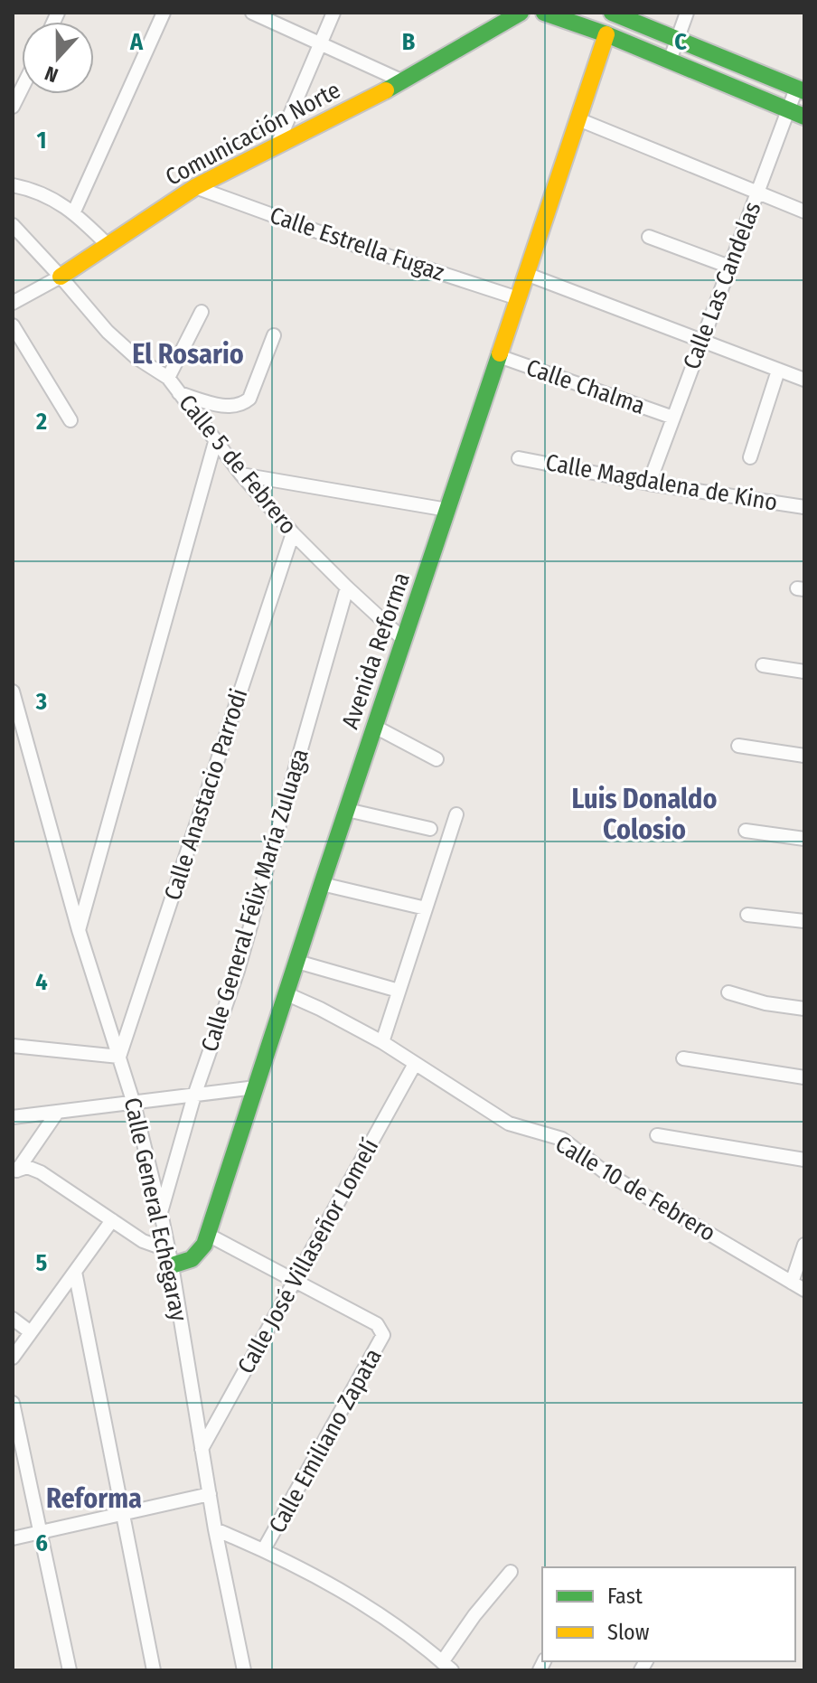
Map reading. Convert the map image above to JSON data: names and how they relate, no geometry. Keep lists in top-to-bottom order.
{
  "streets": {
    "street": [
      "Comunicación Norte",
      "Calle Estrella Fugaz",
      "Calle Las Candelas",
      "Calle Chalma",
      "Calle 5 de Febrero",
      "Calle Magdalena de Kino",
      "Avenida Reforma",
      "Calle Anastacio Parrodi",
      "Calle General Félix María Zuluaga",
      "Calle 10 de Febrero",
      "Calle General Echegaray",
      "Calle José Villaseñor Lomelí",
      "Calle Emiliano Zapata"
    ]
  },
  "crossings": [
    ["Comunicación Norte", "Calle Estrella Fugaz"],
    ["Comunicación Norte", "Calle 5 de Febrero"],
    ["Calle Estrella Fugaz", "Avenida Reforma"],
    ["Calle Las Candelas", "Calle Chalma"],
    ["Calle Las Candelas", "Calle Magdalena de Kino"],
    ["Calle Chalma", "Avenida Reforma"],
    ["Calle 5 de Febrero", "Avenida Reforma"],
    ["Calle 5 de Febrero", "Calle Anastacio Parrodi"],
    ["Calle 5 de Febrero", "Calle General Félix María Zuluaga"],
    ["Avenida Reforma", "Calle 10 de Febrero"],
    ["Avenida Reforma", "Calle General Echegaray"],
    ["Calle Anastacio Parrodi", "Calle General Echegaray"],
    ["Calle General Félix María Zuluaga", "Calle General Echegaray"],
    ["Calle 10 de Febrero", "Calle José Villaseñor Lomelí"],
    ["Calle General Echegaray", "Calle José Villaseñor Lomelí"],
    ["Calle José Villaseñor Lomelí", "Calle Emiliano Zapata"]
  ],
  "districts": ["El Rosario", "Luis Donaldo Colosio", "Reforma"],
  "legend": ["Fast", "Slow"],
  "north": "bottom",
  "grid": {
    "columns": ["A", "B", "C"],
    "rows": [
      "1",
      "2",
      "3",
      "4",
      "5",
      "6"
    ]
  }
}
